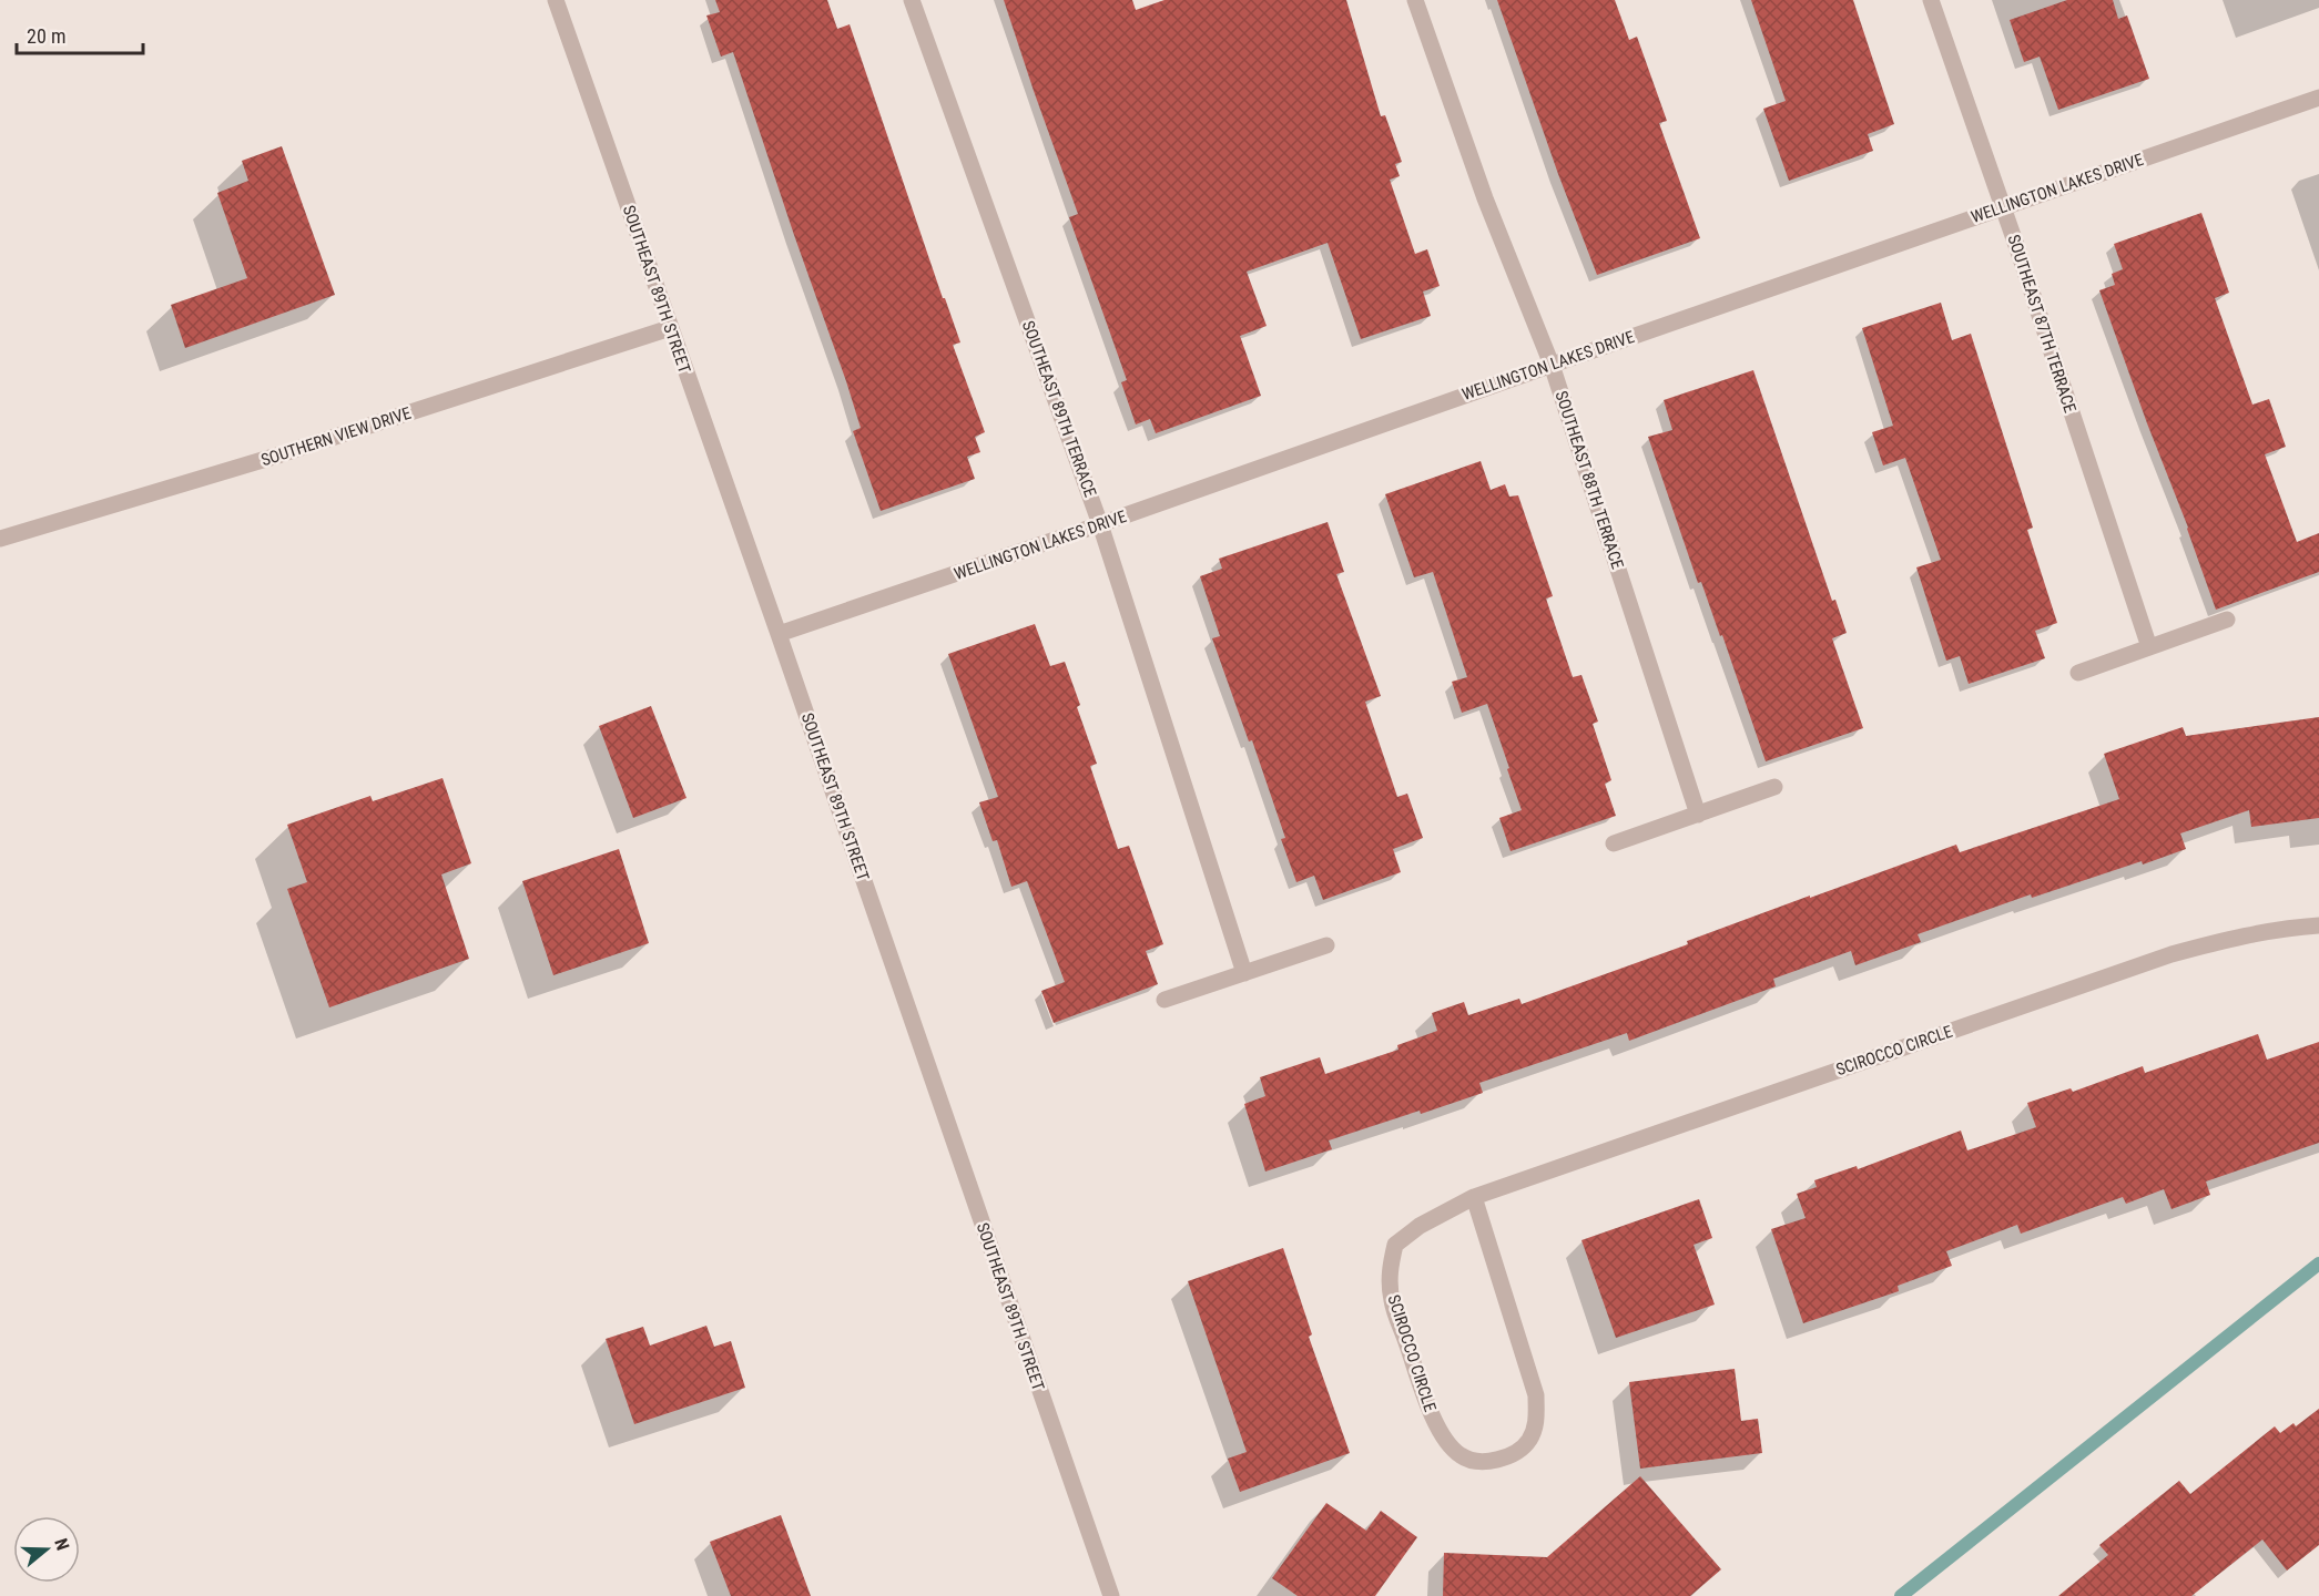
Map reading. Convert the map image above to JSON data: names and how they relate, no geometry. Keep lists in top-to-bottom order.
{
  "streets": {
    "street": [
      "WELLINGTON LAKES DRIVE",
      "SOUTHEAST 89TH STREET",
      "SOUTHEAST 87TH TERRACE",
      "SOUTHEAST 89TH TERRACE",
      "SOUTHERN VIEW DRIVE",
      "SOUTHEAST 88TH TERRACE",
      "SCIROCCO CIRCLE"
    ]
  },
  "crossings": [
    ["WELLINGTON LAKES DRIVE", "SOUTHEAST 89TH STREET"],
    ["WELLINGTON LAKES DRIVE", "SOUTHEAST 87TH TERRACE"],
    ["WELLINGTON LAKES DRIVE", "SOUTHEAST 89TH TERRACE"],
    ["WELLINGTON LAKES DRIVE", "SOUTHEAST 88TH TERRACE"],
    ["SOUTHEAST 89TH STREET", "SOUTHERN VIEW DRIVE"]
  ],
  "scale_bar": "20 m",
  "north": "right"
}
